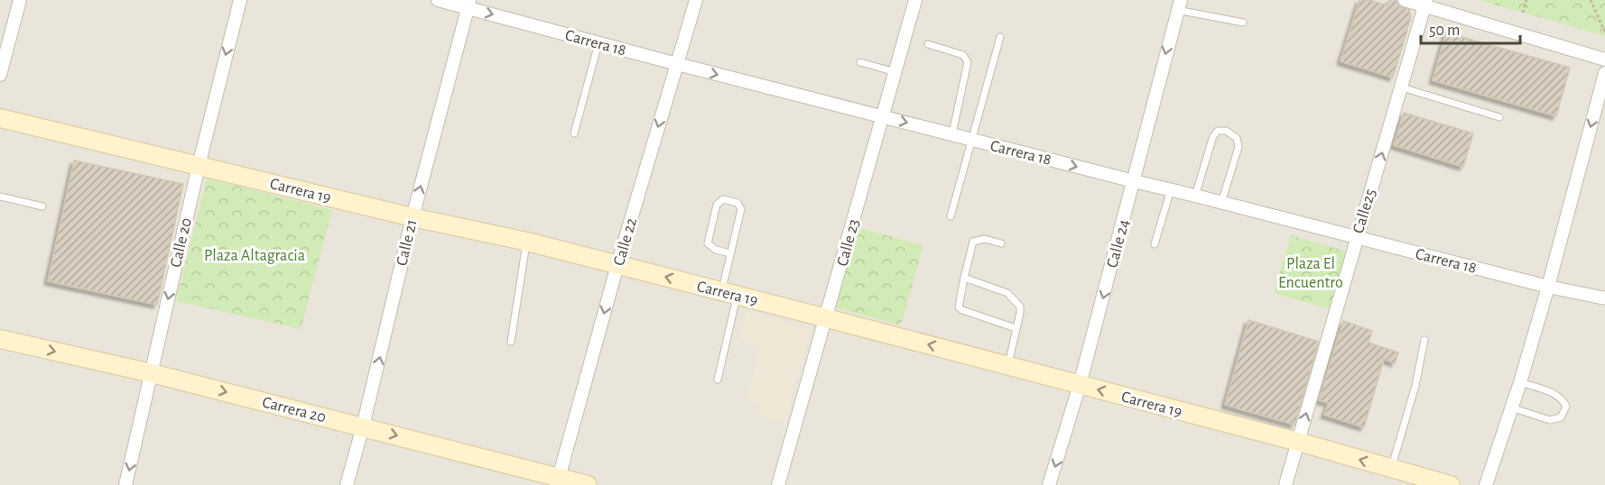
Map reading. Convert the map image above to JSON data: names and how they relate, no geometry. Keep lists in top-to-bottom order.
{
  "streets": {
    "street": [
      "Carrera 18",
      "Carrera 19",
      "Calle25",
      "Calle 22",
      "Calle 20",
      "Calle 21",
      "Calle 23",
      "Calle 24",
      "Carrera 20"
    ]
  },
  "crossings": [
    ["Carrera 18", "Calle25"],
    ["Carrera 18", "Calle 22"],
    ["Carrera 18", "Calle 21"],
    ["Carrera 18", "Calle 23"],
    ["Carrera 18", "Calle 24"],
    ["Carrera 19", "Calle25"],
    ["Carrera 19", "Calle 22"],
    ["Carrera 19", "Calle 20"],
    ["Carrera 19", "Calle 21"],
    ["Carrera 19", "Calle 23"],
    ["Carrera 19", "Calle 24"],
    ["Calle 22", "Carrera 20"],
    ["Calle 20", "Carrera 20"],
    ["Calle 21", "Carrera 20"]
  ],
  "one_way": [
    "Carrera 18",
    "Carrera 19",
    "Calle25",
    "Calle 22",
    "Calle 20",
    "Calle 21",
    "Calle 24",
    "Carrera 20"
  ],
  "parks": ["Plaza Altagracia", "Plaza El Encuentro"],
  "scale_bar": "50 m"
}
